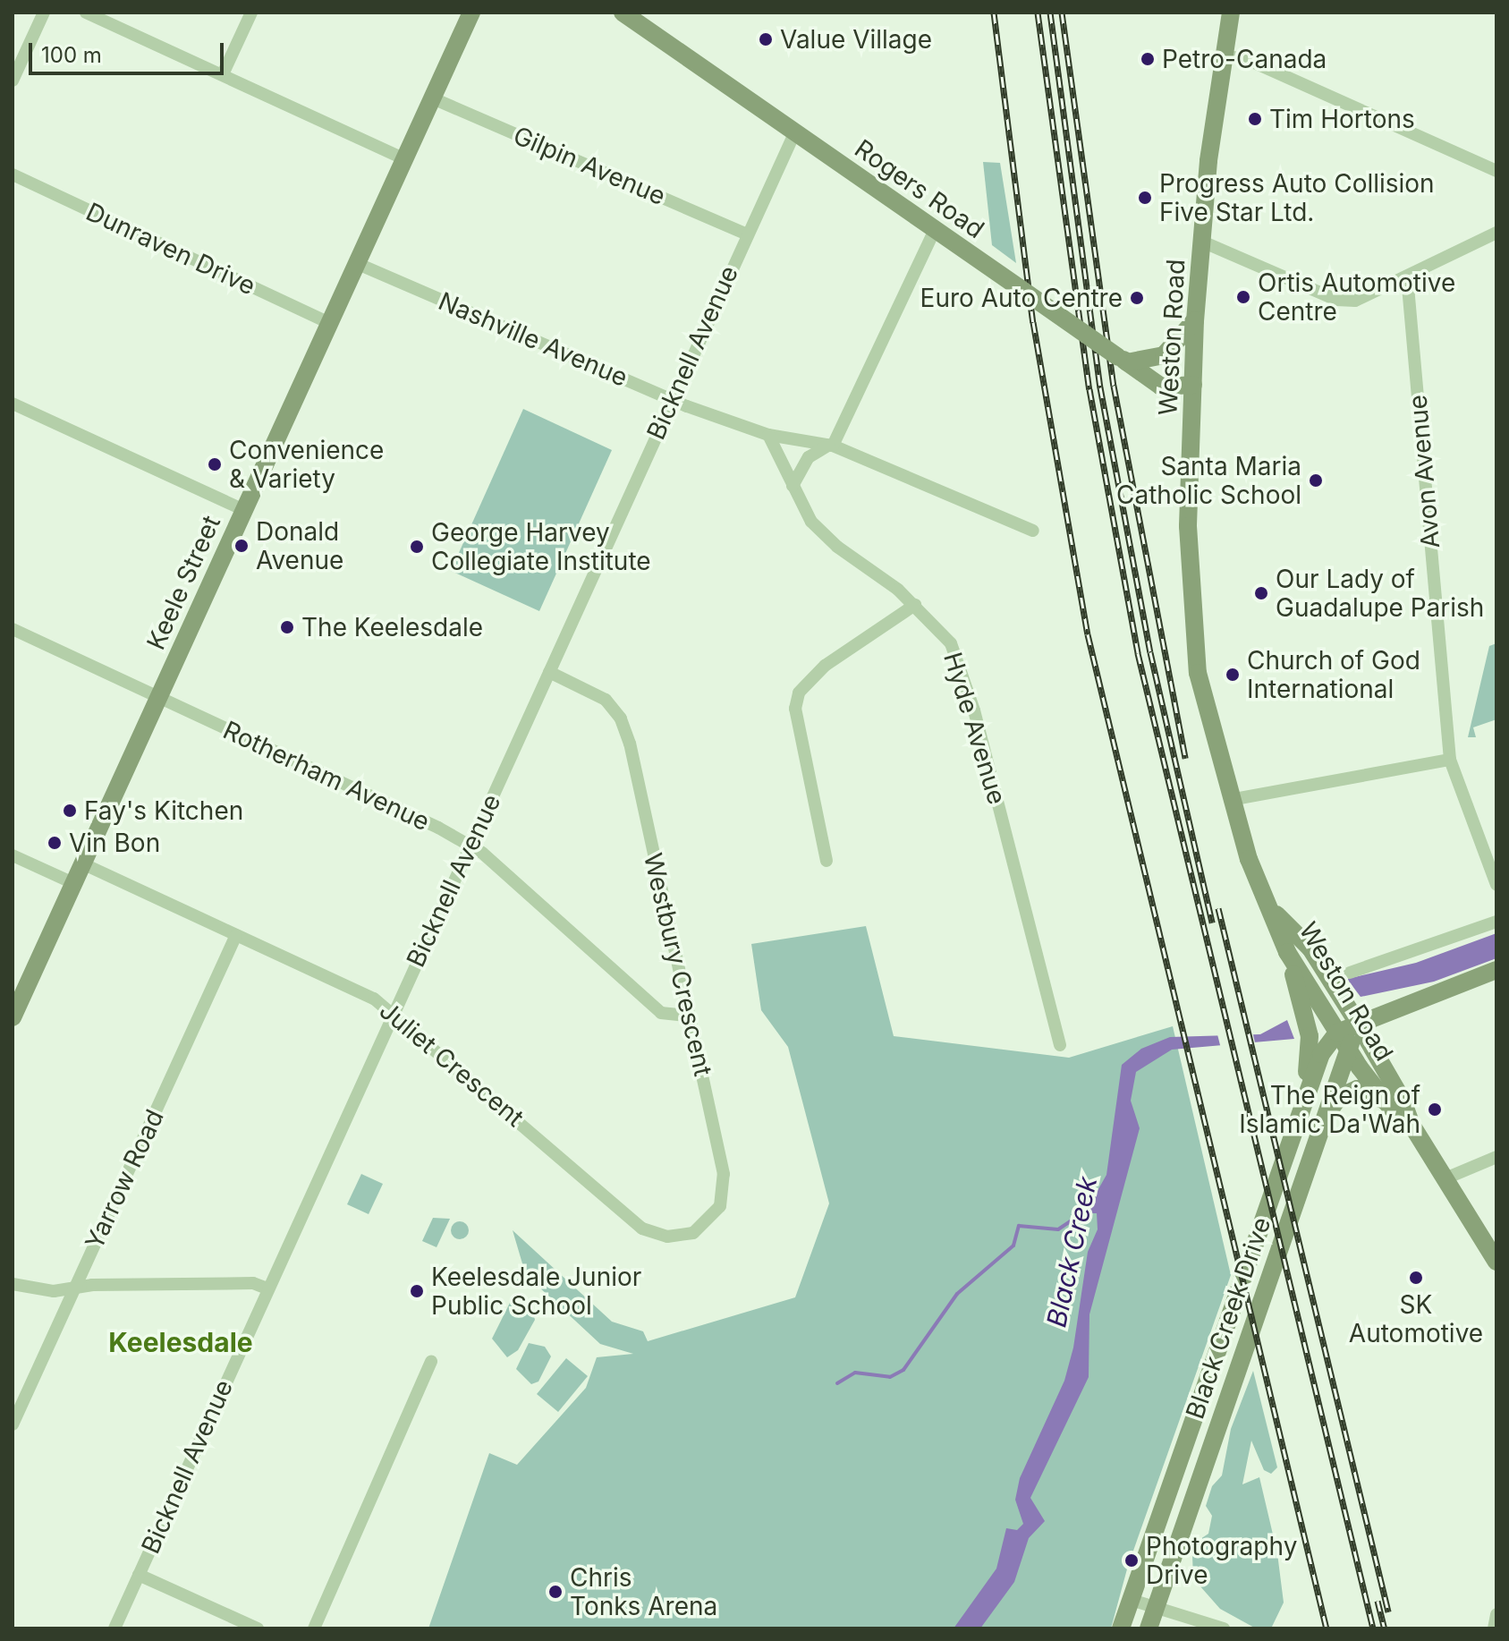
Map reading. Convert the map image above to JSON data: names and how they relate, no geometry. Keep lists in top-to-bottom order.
{
  "streets": {
    "main road": [
      "Rogers Road",
      "Weston Road",
      "Keele Street",
      "Black Creek Drive"
    ],
    "street": [
      "Gilpin Avenue",
      "Dunraven Drive",
      "Nashville Avenue",
      "Bicknell Avenue",
      "Avon Avenue",
      "Hyde Avenue",
      "Rotherham Avenue",
      "Westbury Crescent",
      "Juliet Crescent",
      "Yarrow Road"
    ]
  },
  "crossings": [
    ["Gilpin Avenue", "Bicknell Avenue"],
    ["Gilpin Avenue", "Keele Street"],
    ["Rogers Road", "Weston Road"],
    ["Rogers Road", "Bicknell Avenue"],
    ["Dunraven Drive", "Keele Street"],
    ["Weston Road", "Black Creek Drive"],
    ["Nashville Avenue", "Bicknell Avenue"],
    ["Nashville Avenue", "Keele Street"],
    ["Nashville Avenue", "Hyde Avenue"],
    ["Bicknell Avenue", "Rotherham Avenue"],
    ["Bicknell Avenue", "Westbury Crescent"],
    ["Bicknell Avenue", "Juliet Crescent"],
    ["Keele Street", "Rotherham Avenue"],
    ["Keele Street", "Juliet Crescent"],
    ["Rotherham Avenue", "Westbury Crescent"],
    ["Westbury Crescent", "Juliet Crescent"],
    ["Juliet Crescent", "Yarrow Road"]
  ],
  "districts": ["Keelesdale"],
  "water": ["Black Creek"],
  "places": [
    "Value Village",
    "Petro-Canada",
    "Tim Hortons",
    "Progress Auto Collision Five Star Ltd.",
    "Ortis Automotive Centre",
    "Euro Auto Centre",
    "Convenience & Variety",
    "Santa Maria Catholic School",
    "Donald Avenue",
    "George Harvey Collegiate Institute",
    "Our Lady of Guadalupe Parish",
    "The Keelesdale",
    "Church of God International",
    "Fay's Kitchen",
    "Vin Bon",
    "The Reign of Islamic Da'Wah",
    "SK Automotive",
    "Keelesdale Junior Public School",
    "Photography Drive",
    "Chris Tonks Arena"
  ],
  "scale_bar": "100 m"
}
